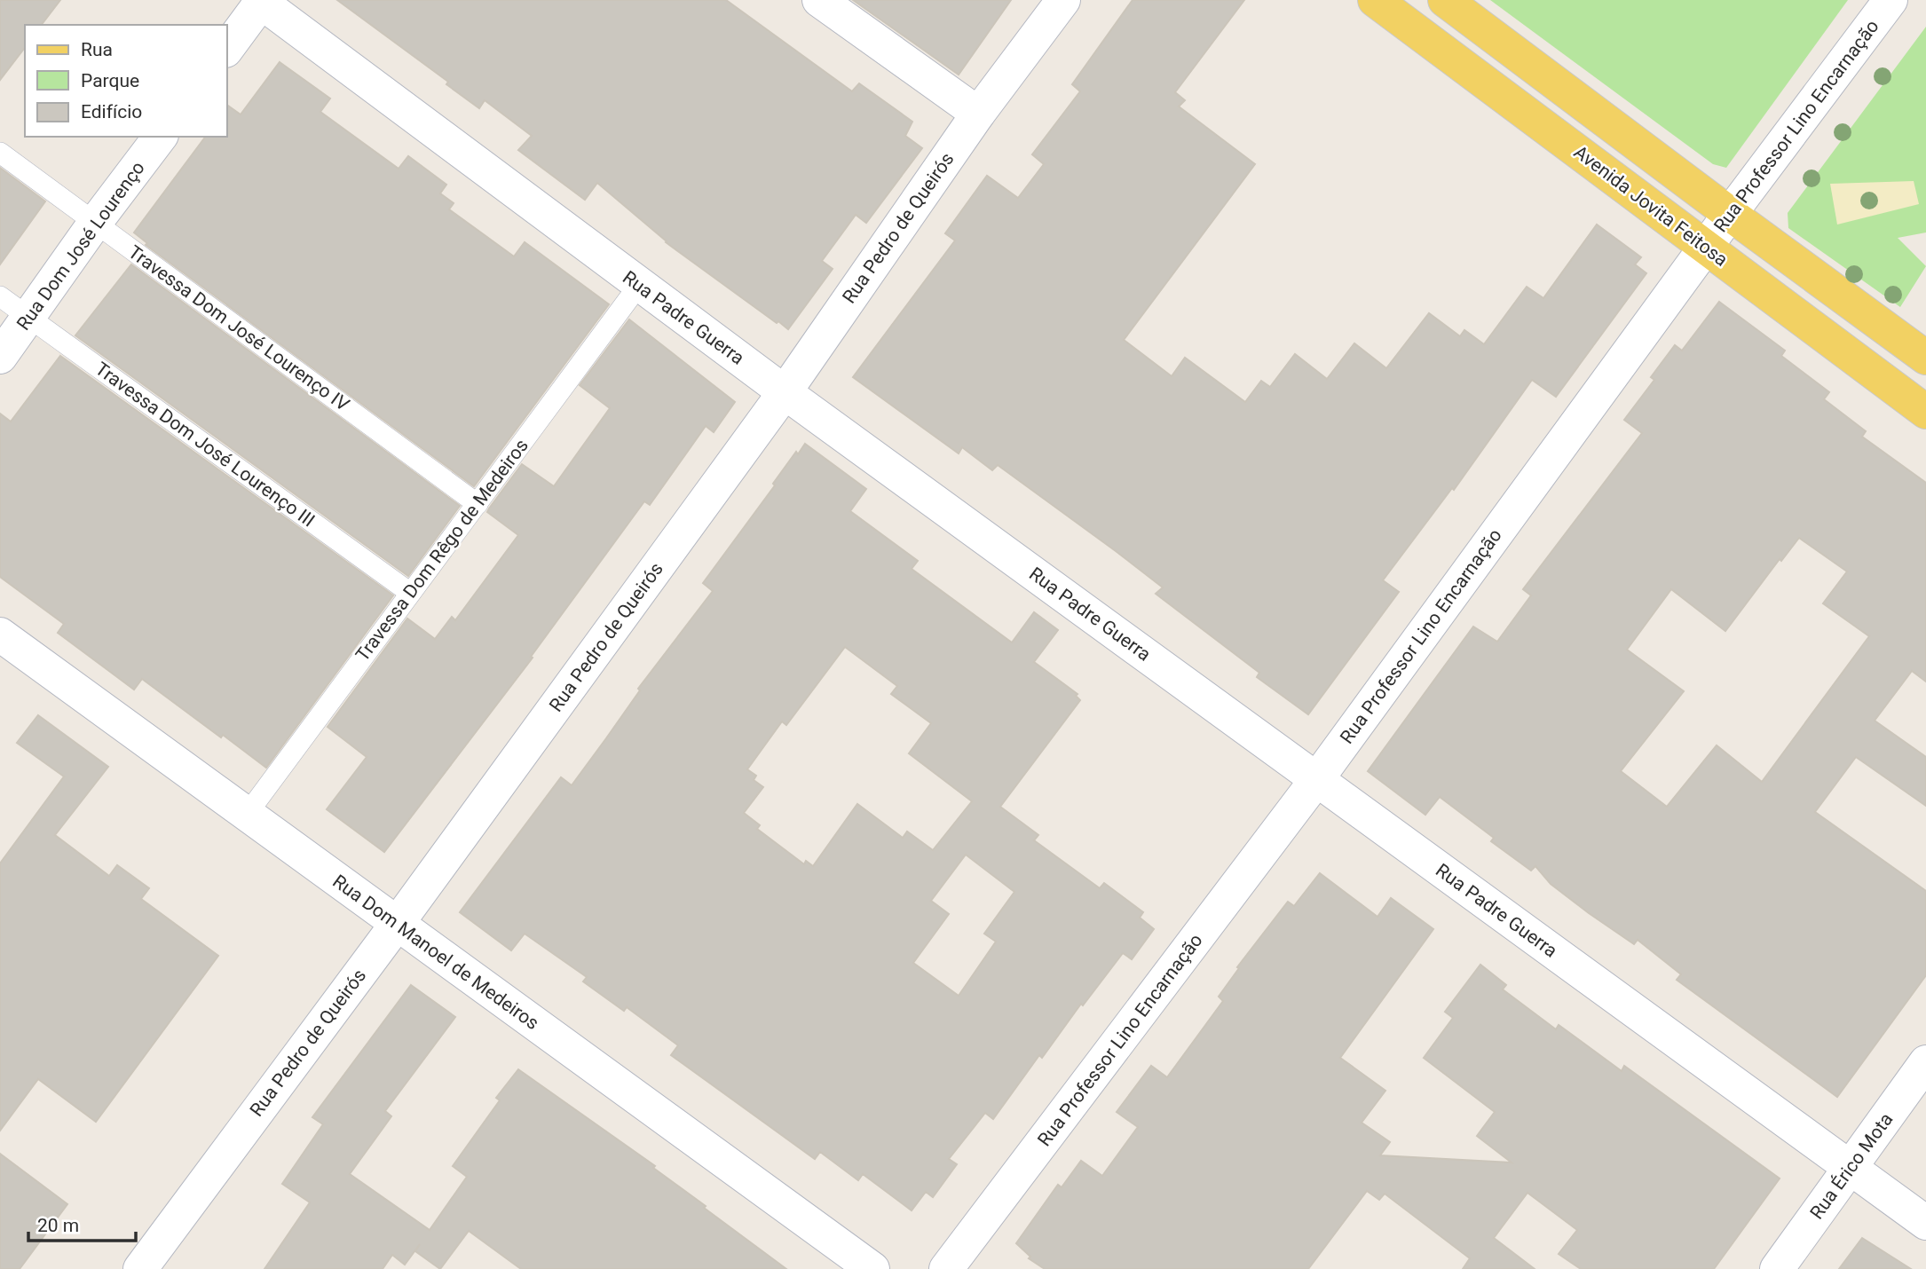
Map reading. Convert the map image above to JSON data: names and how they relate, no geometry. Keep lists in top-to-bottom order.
{
  "streets": {
    "main road": ["Avenida Jovita Feitosa"],
    "street": [
      "Rua Professor Lino Encarnação",
      "Rua Pedro de Queirós",
      "Rua Dom José Lourenço",
      "Rua Padre Guerra",
      "Rua Dom Manoel de Medeiros",
      "Rua Érico Mota"
    ],
    "lane": ["Travessa Dom José Lourenço IV", "Travessa Dom José Lourenço III", "Travessa Dom Rêgo de Medeiros"]
  },
  "crossings": [
    ["Rua Professor Lino Encarnação", "Avenida Jovita Feitosa"],
    ["Rua Professor Lino Encarnação", "Rua Padre Guerra"],
    ["Rua Pedro de Queirós", "Rua Padre Guerra"],
    ["Rua Pedro de Queirós", "Rua Dom Manoel de Medeiros"],
    ["Rua Dom José Lourenço", "Travessa Dom José Lourenço IV"],
    ["Rua Dom José Lourenço", "Travessa Dom José Lourenço III"],
    ["Rua Padre Guerra", "Travessa Dom Rêgo de Medeiros"],
    ["Rua Padre Guerra", "Rua Érico Mota"],
    ["Travessa Dom José Lourenço IV", "Travessa Dom Rêgo de Medeiros"],
    ["Travessa Dom José Lourenço III", "Travessa Dom Rêgo de Medeiros"],
    ["Travessa Dom Rêgo de Medeiros", "Rua Dom Manoel de Medeiros"]
  ],
  "legend": ["Rua", "Parque", "Edifício"],
  "scale_bar": "20 m"
}
